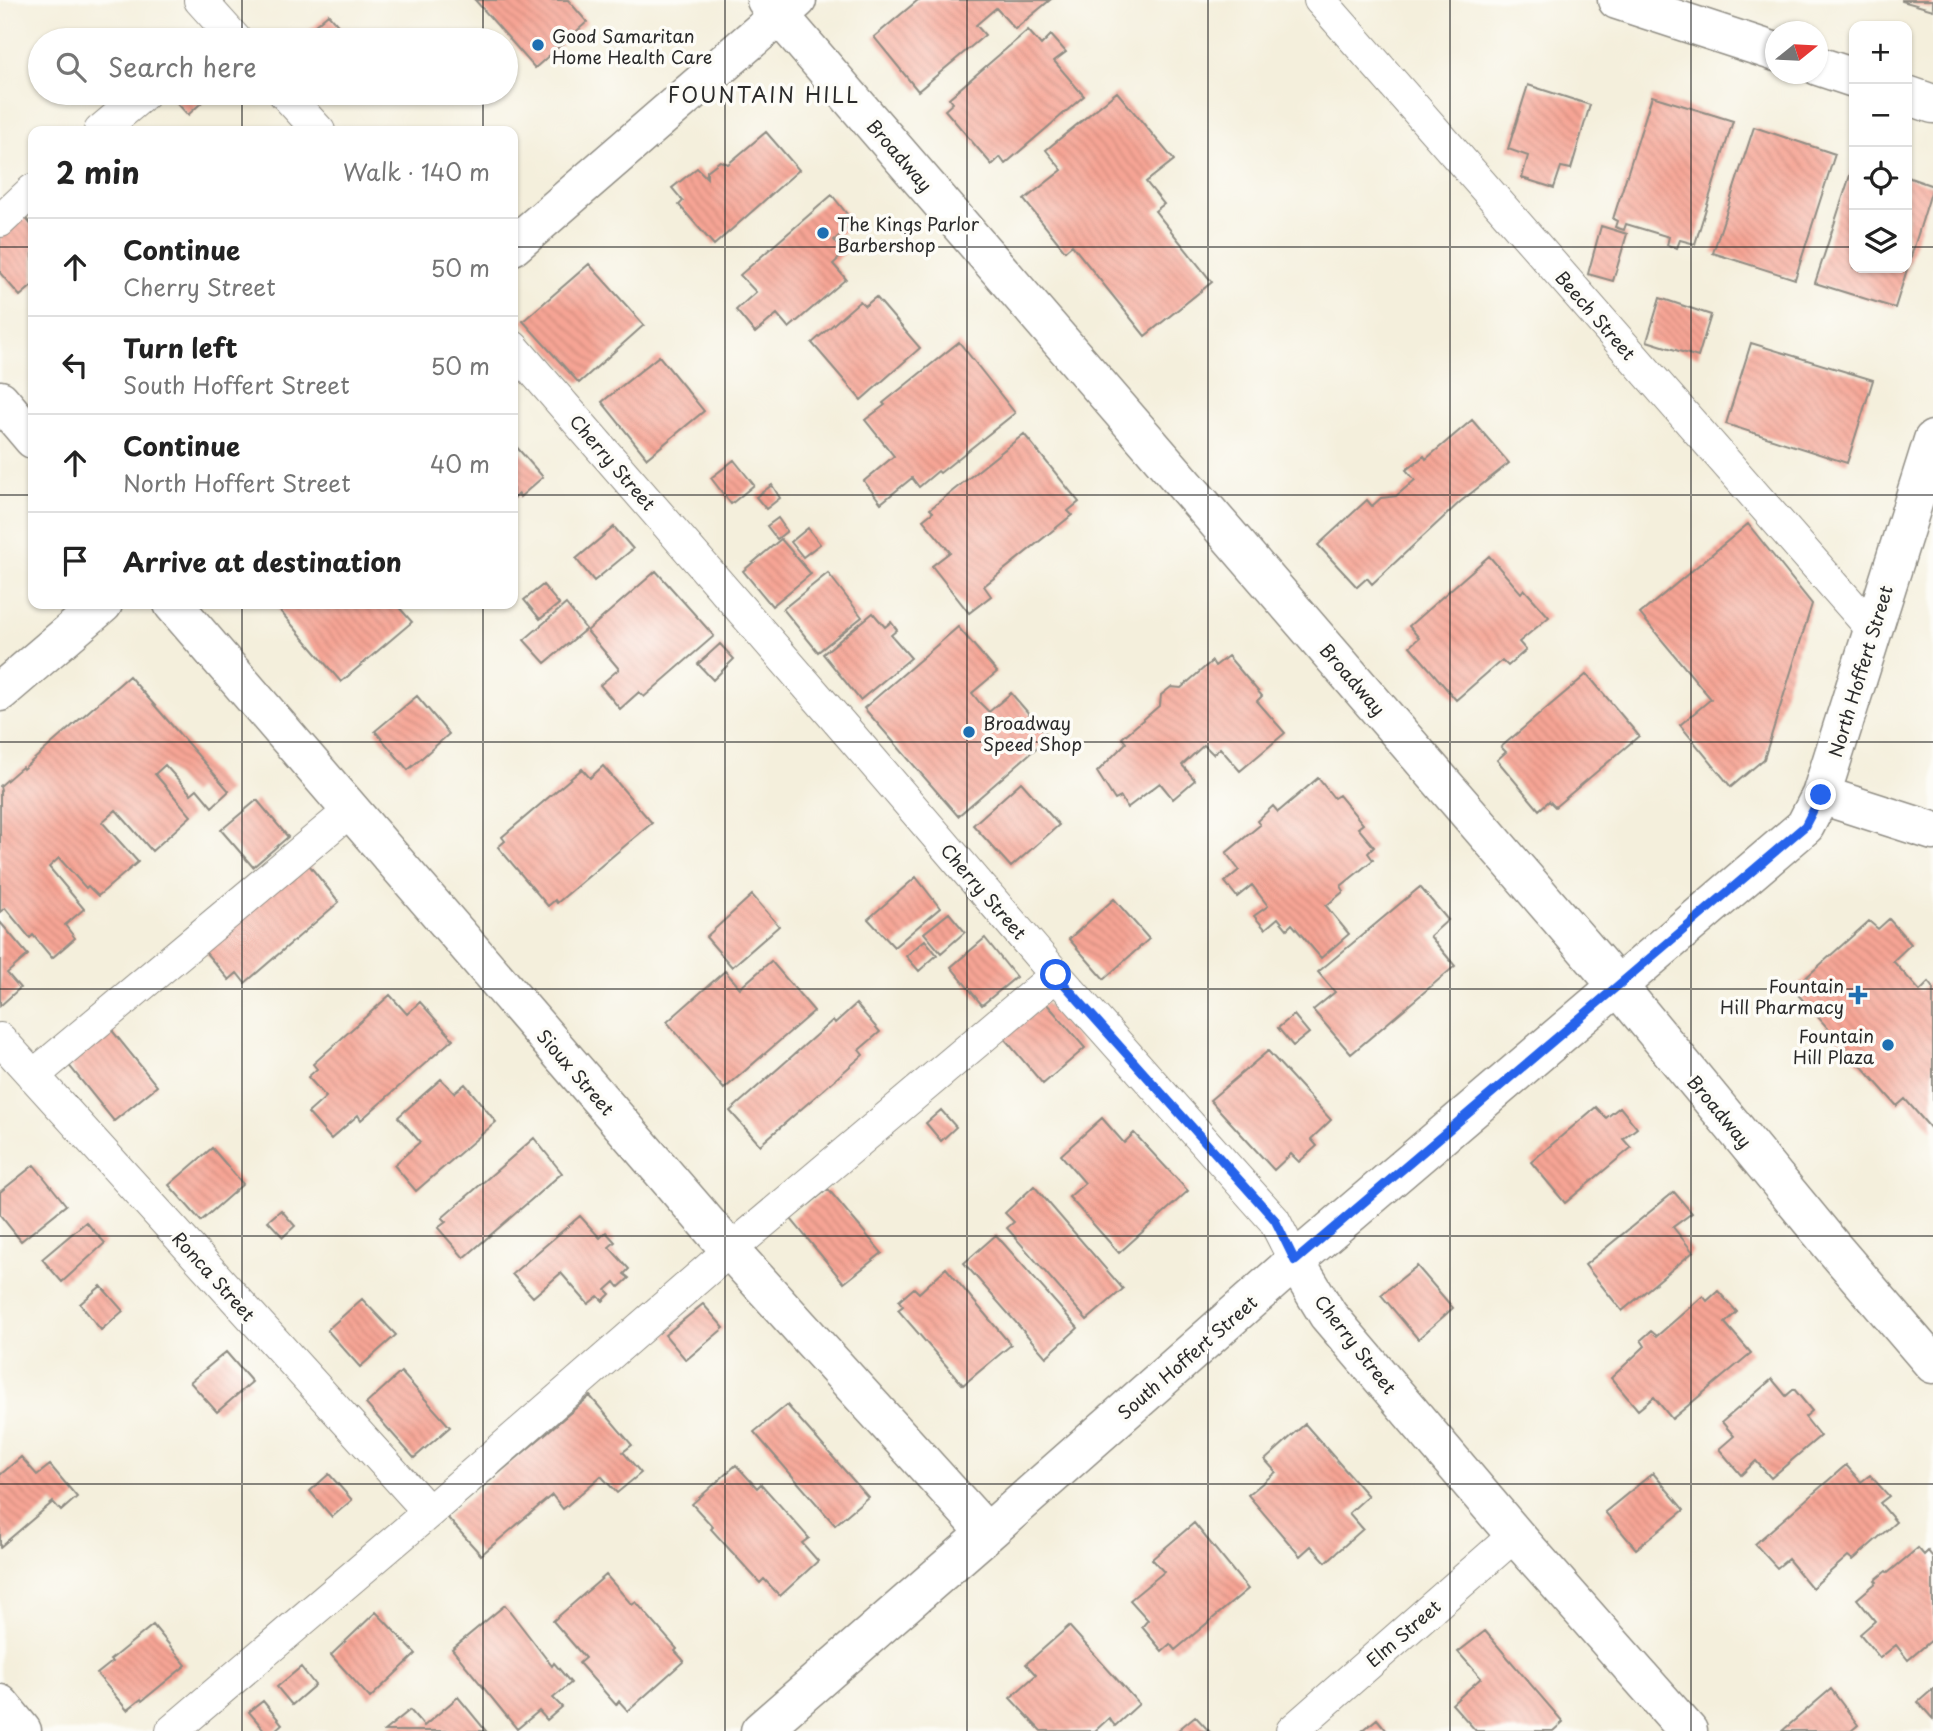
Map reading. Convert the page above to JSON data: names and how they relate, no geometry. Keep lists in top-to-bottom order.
{
  "streets": {
    "street": [
      "Broadway",
      "Cherry Street",
      "North Hoffert Street",
      "Sioux Street",
      "South Hoffert Street"
    ],
    "lane": ["Beech Street", "Ronca Street", "Elm Street"]
  },
  "crossings": [
    ["Broadway", "North Hoffert Street"],
    ["Broadway", "South Hoffert Street"],
    ["Beech Street", "North Hoffert Street"],
    ["Cherry Street", "South Hoffert Street"],
    ["Cherry Street", "Elm Street"],
    ["North Hoffert Street", "South Hoffert Street"],
    ["Sioux Street", "South Hoffert Street"]
  ],
  "districts": ["FOUNTAIN HILL"],
  "places": {
    "other": [
      "Good Samaritan Home Health Care",
      "The Kings Parlor Barbershop",
      "Broadway Speed Shop",
      "Fountain Hill Plaza"
    ],
    "health": ["Fountain Hill Pharmacy"]
  },
  "north": "right",
  "page": {
    "map_buttons": ["+", "−"],
    "search": "Search here",
    "heading": ["2 min", "Walk · 140 m"],
    "list": [
      ["Continue", "Cherry Street", "50 m"],
      ["Turn left", "South Hoffert Street", "50 m"],
      ["Continue", "North Hoffert Street", "40 m"],
      "Arrive at destination"
    ]
  }
}
